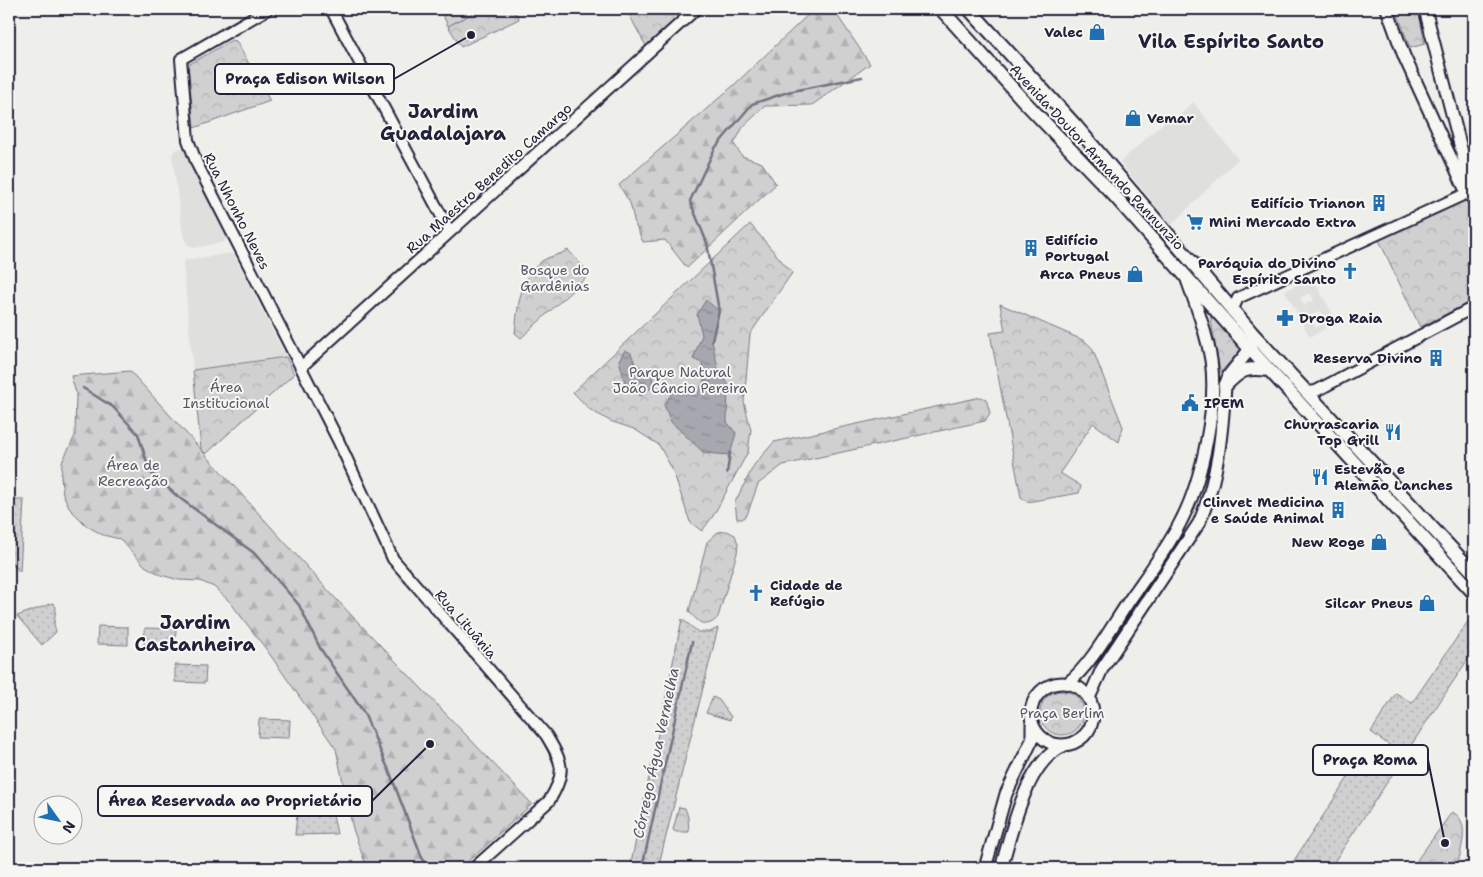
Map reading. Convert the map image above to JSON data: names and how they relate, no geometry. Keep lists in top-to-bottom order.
{
  "streets": {
    "main road": ["Avenida Doutor Armando Pannunzio"],
    "street": ["Rua Maestro Benedito Camargo", "Rua Nhonho Neves", "Rua Lituânia"]
  },
  "crossings": [
    ["Rua Maestro Benedito Camargo", "Rua Nhonho Neves"],
    ["Rua Maestro Benedito Camargo", "Rua Lituânia"],
    ["Rua Nhonho Neves", "Rua Lituânia"]
  ],
  "districts": ["Vila Espírito Santo", "Jardim Guadalajara", "Jardim Castanheira"],
  "water": ["Córrego Água Vermelha"],
  "parks": [
    "Bosque do Gardênias",
    "Parque Natural João Câncio Pereira",
    "Área Institucional",
    "Área de Recreação",
    "Praça Berlim"
  ],
  "places": {
    "shop": [
      "Valec",
      "Vemar",
      "Arca Pneus",
      "New Roge",
      "Silcar Pneus"
    ],
    "other": ["Praça Edison Wilson", "Área Reservada ao Proprietário", "Praça Roma"],
    "building": [
      "Edifício Trianon",
      "Edifício Portugal",
      "Reserva Divino",
      "Clinvet Medicina e Saúde Animal"
    ],
    "supermarket": ["Mini Mercado Extra"],
    "church": ["Paróquia do Divino Espírito Santo", "Cidade de Refúgio"],
    "pharmacy": ["Droga Raia"],
    "public building": ["IPEM"],
    "restaurant": ["Churrascaria Top Grill", "Estevão e Alemão Lanches"]
  },
  "north": "bottom right"
}
